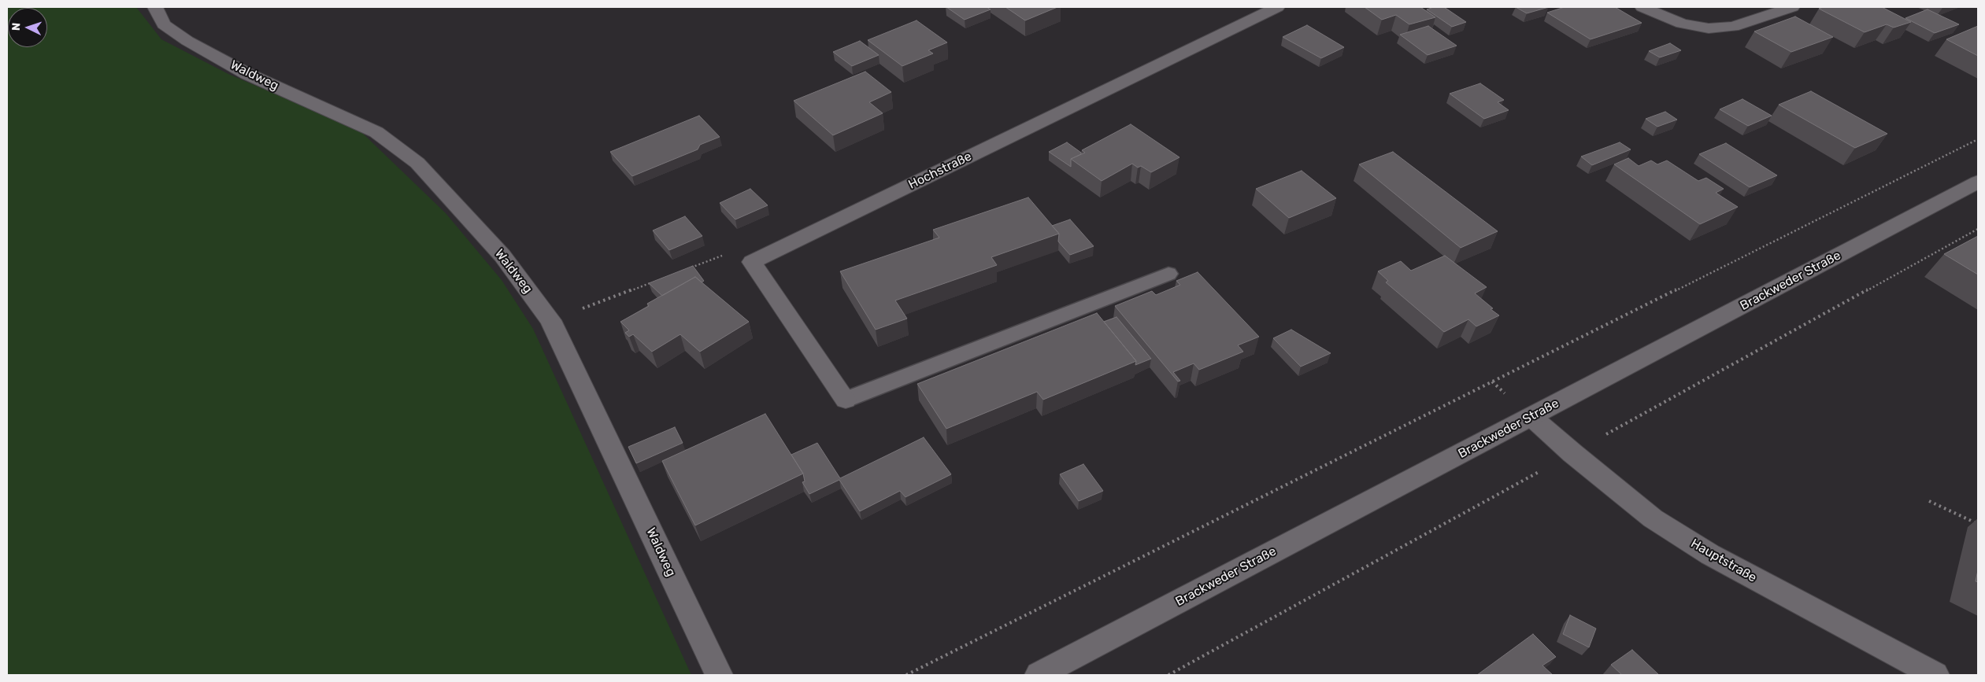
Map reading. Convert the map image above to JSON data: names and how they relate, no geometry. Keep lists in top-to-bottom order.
{
  "streets": {
    "street": [
      "Waldweg",
      "Hochstraße",
      "Brackweder Straße",
      "Hauptstraße"
    ]
  },
  "crossings": [
    ["Brackweder Straße", "Hauptstraße"]
  ],
  "north": "left"
}
